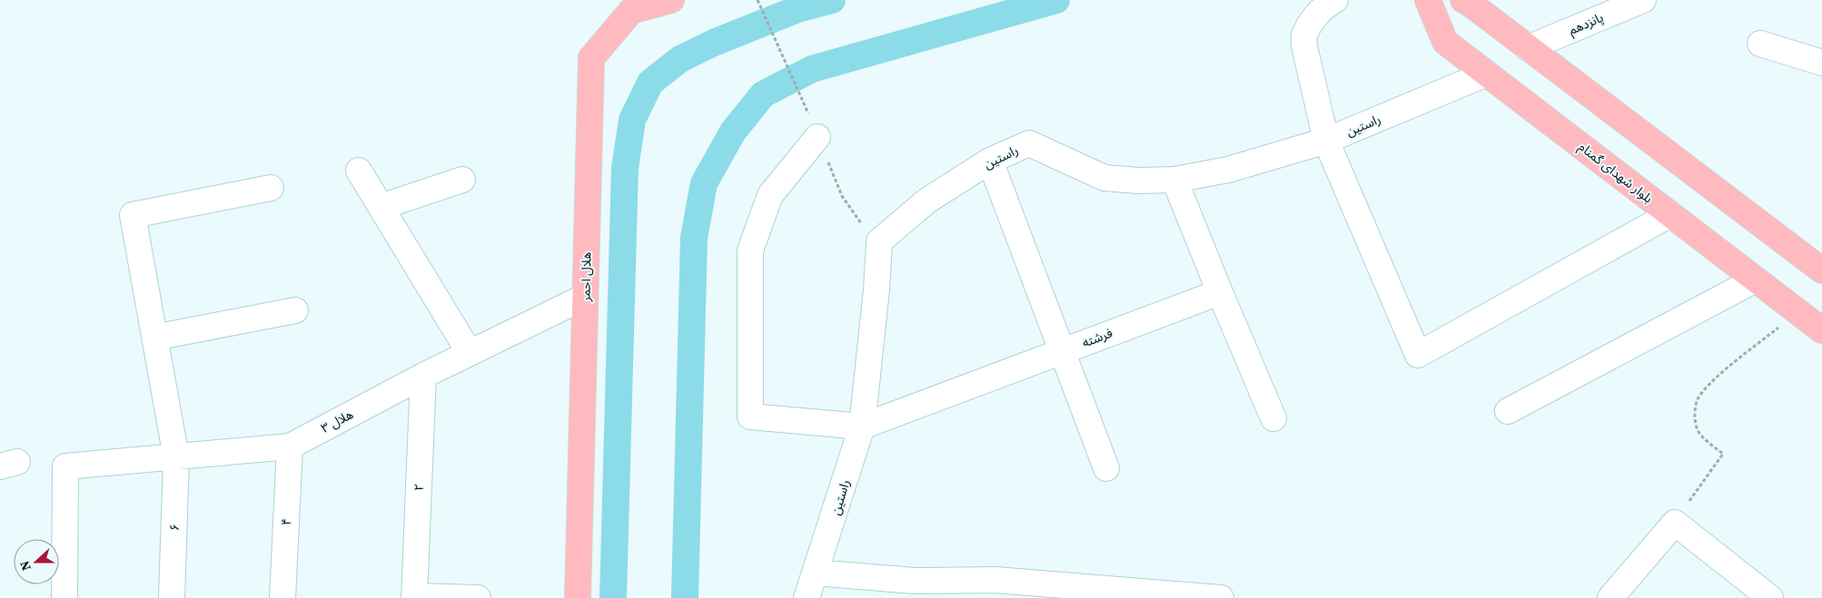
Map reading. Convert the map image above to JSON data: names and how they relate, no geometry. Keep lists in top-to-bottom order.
{
  "streets": {
    "main road": ["بلوار شهدای گمنام", "هلال احمر"],
    "street": [
      "پانزدهم",
      "راستین",
      "فرشته",
      "هلال ۳",
      "۲",
      "۴",
      "۶"
    ]
  },
  "crossings": [
    ["راستین", "بلوار شهدای گمنام"],
    ["راستین", "فرشته"],
    ["هلال احمر", "هلال ۳"],
    ["هلال ۳", "۲"],
    ["هلال ۳", "۴"],
    ["هلال ۳", "۶"]
  ],
  "north": "left"
}
